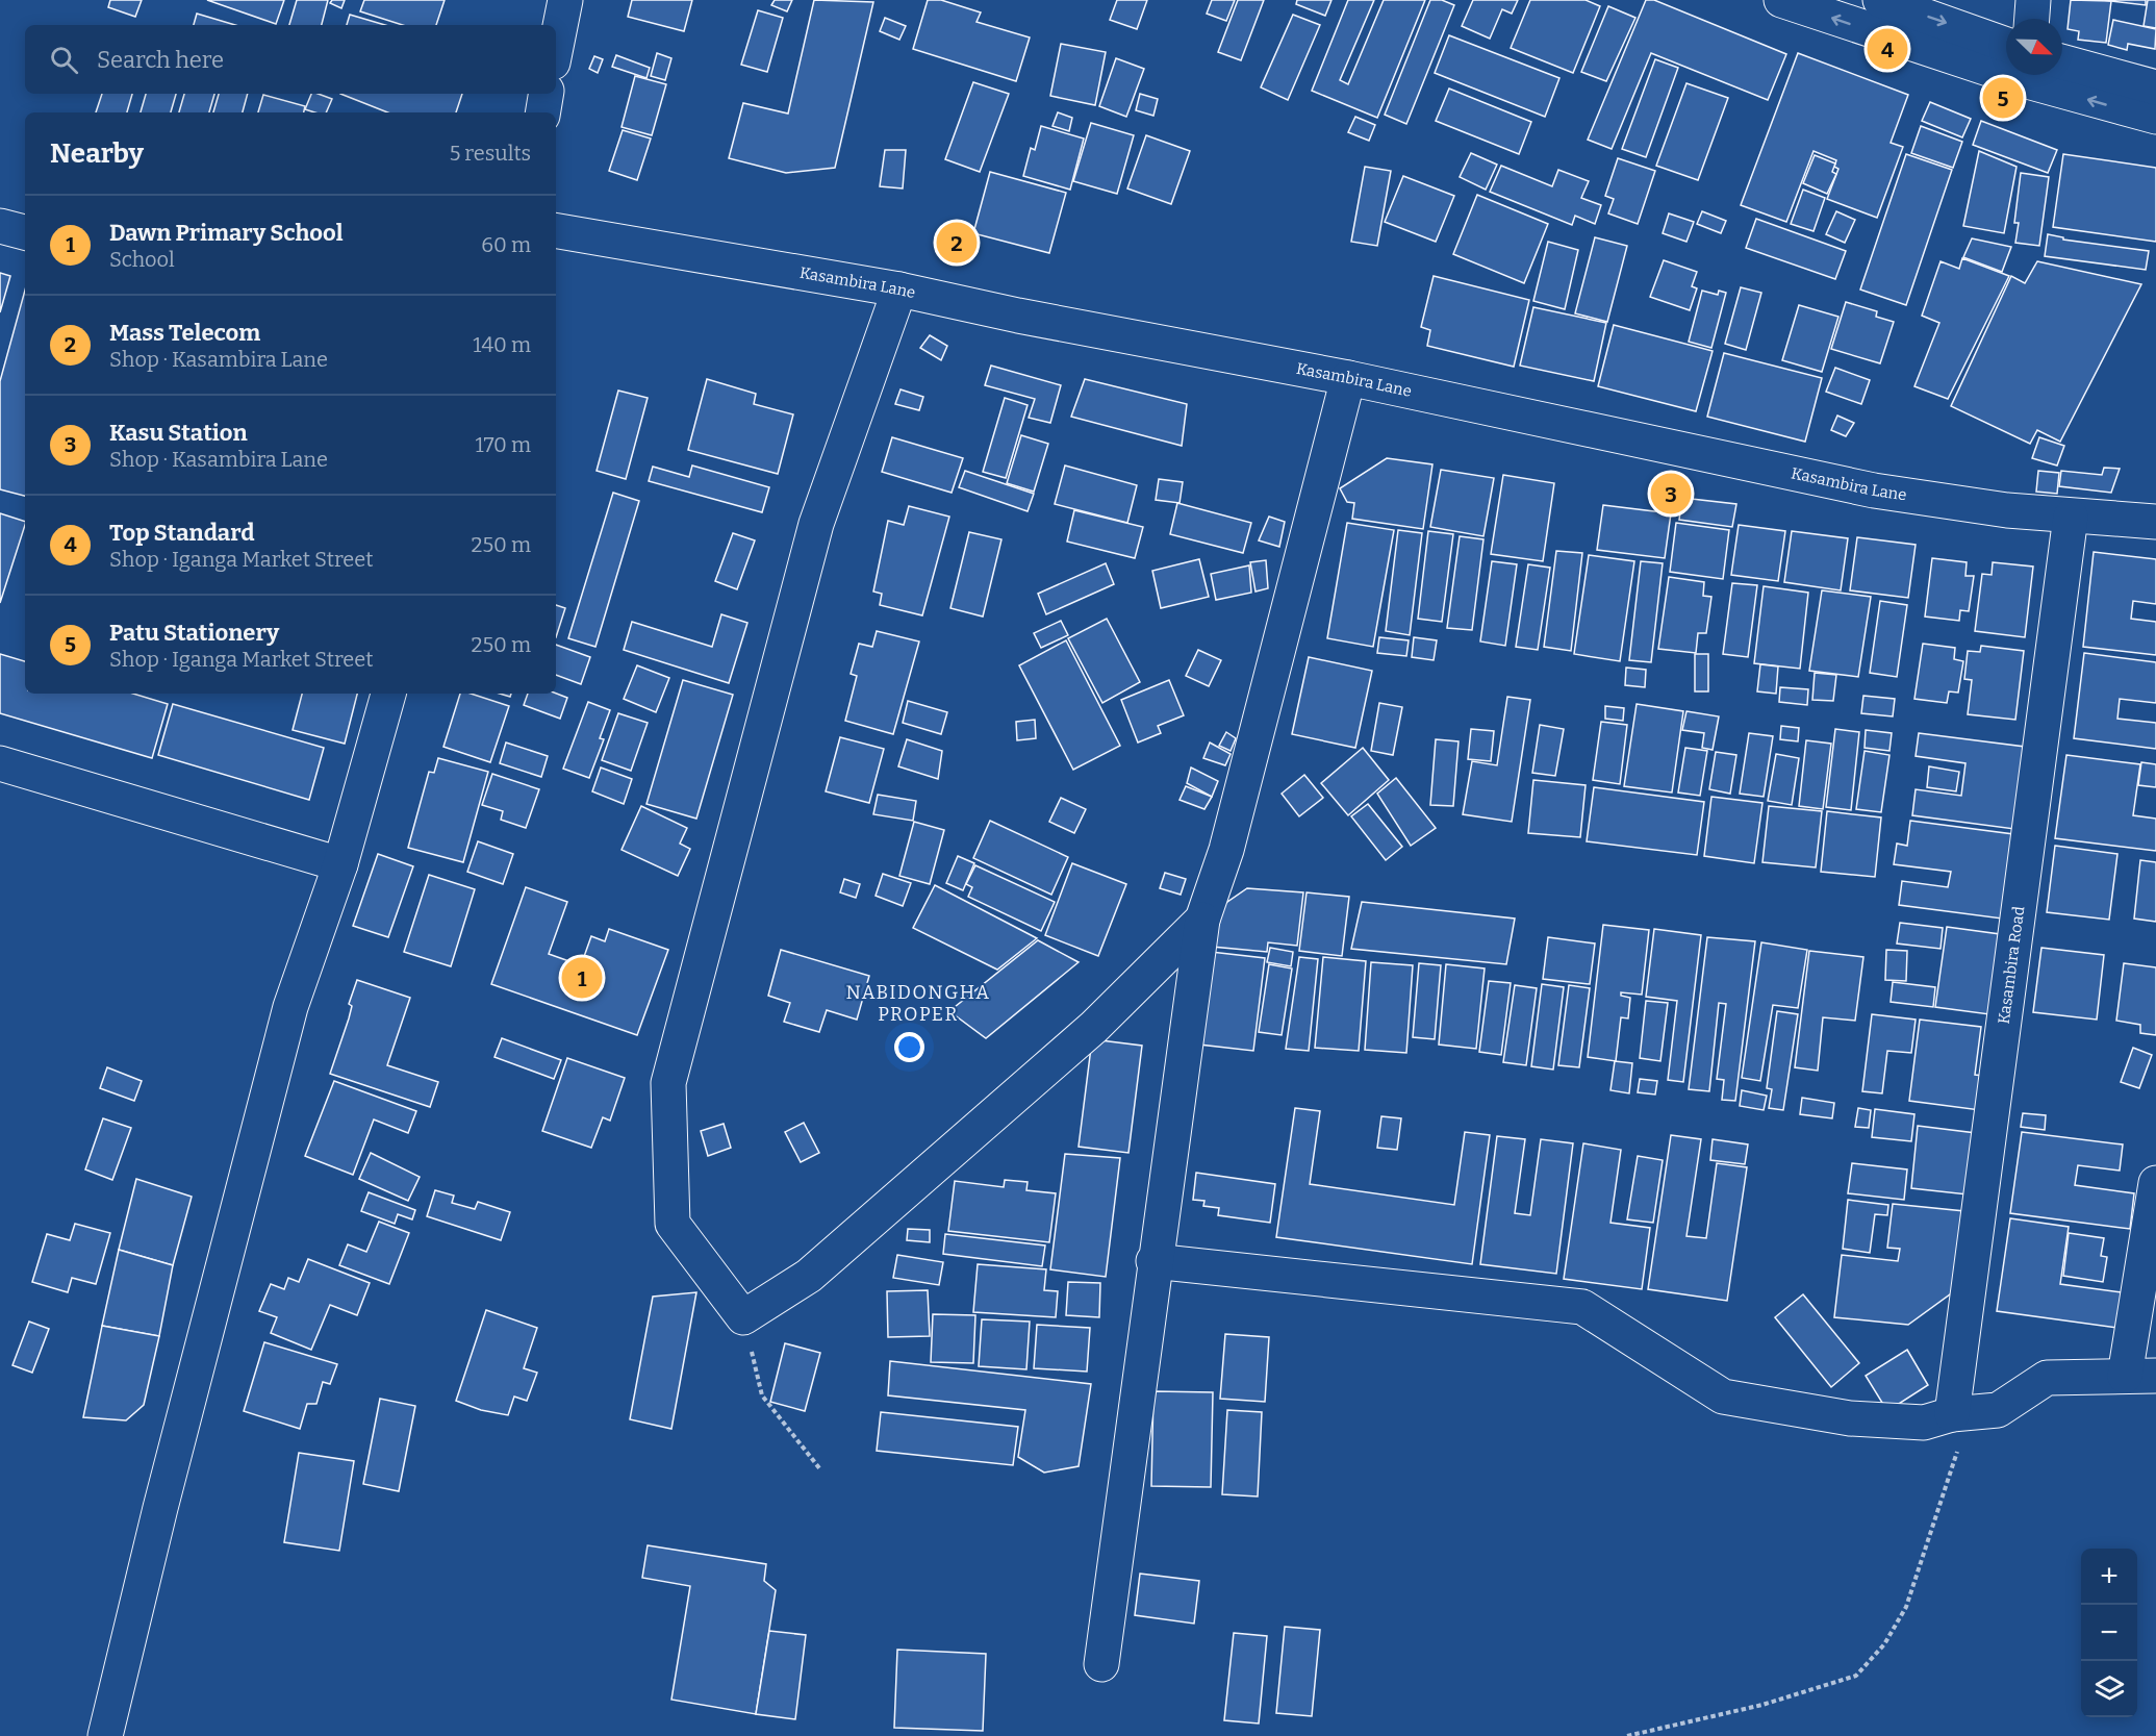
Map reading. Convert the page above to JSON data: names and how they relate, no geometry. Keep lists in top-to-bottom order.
{
  "streets": {
    "street": ["Kasambira Lane", "Kasambira Road"]
  },
  "crossings": [
    ["Kasambira Lane", "Kasambira Road"]
  ],
  "districts": ["NABIDONGHA PROPER"],
  "north": "bottom right",
  "page": {
    "search": "Search here",
    "pins": [
      "4",
      "5",
      "2",
      "3",
      "1"
    ],
    "heading": ["Nearby", "5 results"],
    "list": [
      {
        "mark": "1",
        "name": "Dawn Primary School",
        "note": "School",
        "value": "60 m"
      },
      {
        "mark": "2",
        "name": "Mass Telecom",
        "note": "Shop · Kasambira Lane",
        "value": "140 m"
      },
      {
        "mark": "3",
        "name": "Kasu Station",
        "note": "Shop · Kasambira Lane",
        "value": "170 m"
      },
      {
        "mark": "4",
        "name": "Top Standard",
        "note": "Shop · Iganga Market Street",
        "value": "250 m"
      },
      {
        "mark": "5",
        "name": "Patu Stationery",
        "note": "Shop · Iganga Market Street",
        "value": "250 m"
      }
    ],
    "map_buttons": ["+", "−"]
  }
}
